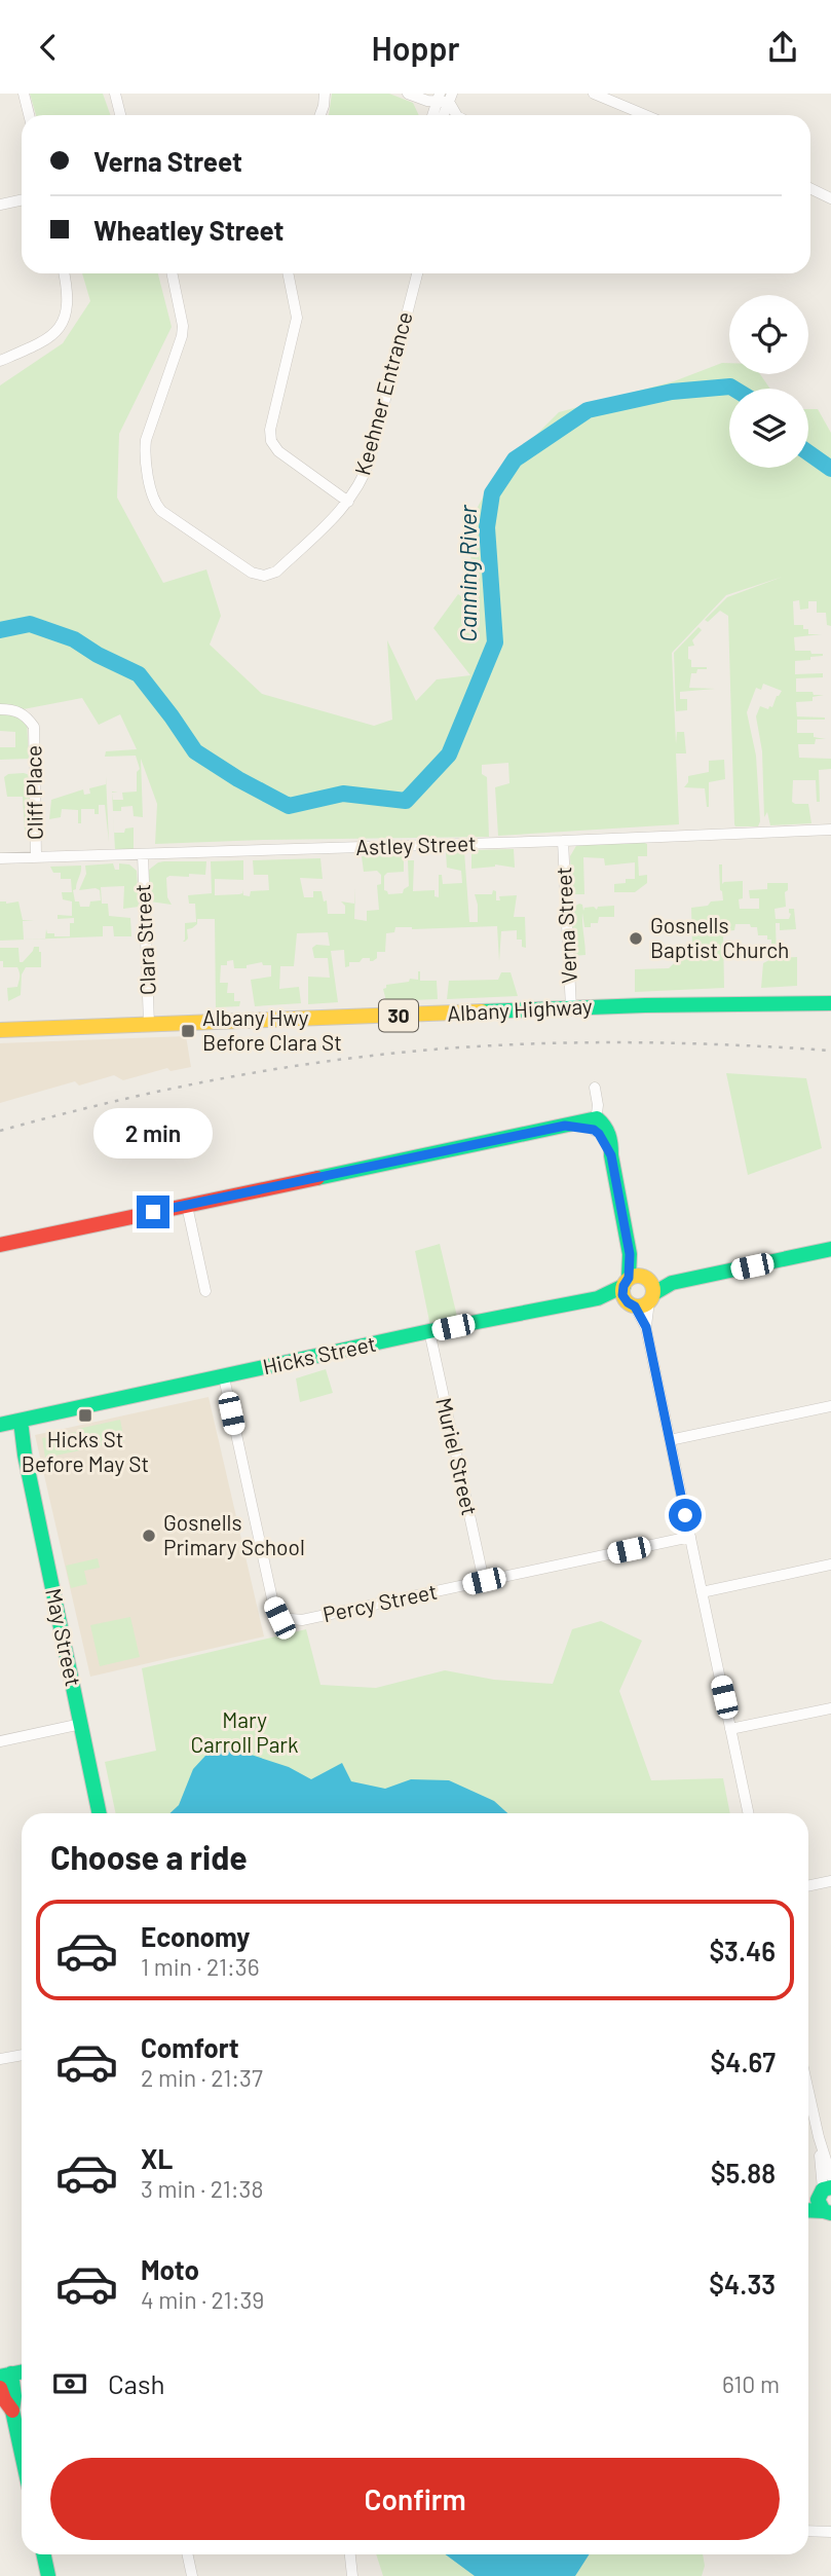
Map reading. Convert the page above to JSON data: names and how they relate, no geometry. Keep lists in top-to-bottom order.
{
  "streets": {
    "main road": [
      "Albany Highway",
      "30",
      "Hicks Street",
      "May Street"
    ],
    "street": [
      "Keehner Entrance",
      "Cliff Place",
      "Astley Street",
      "Verna Street",
      "Clara Street",
      "Muriel Street",
      "Percy Street"
    ]
  },
  "crossings": [
    ["Cliff Place", "Astley Street"],
    ["Astley Street", "Verna Street"],
    ["Astley Street", "Clara Street"],
    ["Verna Street", "Albany Highway"],
    ["Clara Street", "Albany Highway"],
    ["Hicks Street", "Muriel Street"],
    ["Hicks Street", "Percy Street"],
    ["Hicks Street", "May Street"],
    ["Muriel Street", "Percy Street"]
  ],
  "water": ["Canning River"],
  "parks": ["Mary Carroll Park"],
  "places": {
    "other": ["Gosnells Baptist Church", "Gosnells Primary School"],
    "transit": ["Albany Hwy Before Clara St", "Hicks St Before May St"]
  },
  "page": {
    "header": "Hoppr",
    "banner": ["Verna Street", "Wheatley Street"],
    "bubble": "2 min",
    "heading": "Choose a ride",
    "list": [
      {
        "name": "Economy",
        "note": "1 min · 21:36",
        "value": "$3.46"
      },
      {
        "name": "Comfort",
        "note": "2 min · 21:37",
        "value": "$4.67"
      },
      {
        "name": "XL",
        "note": "3 min · 21:38",
        "value": "$5.88"
      },
      {
        "name": "Moto",
        "note": "4 min · 21:39",
        "value": "$4.33"
      }
    ],
    "pay": ["Cash", "610 m"],
    "buttons": "Confirm"
  }
}
